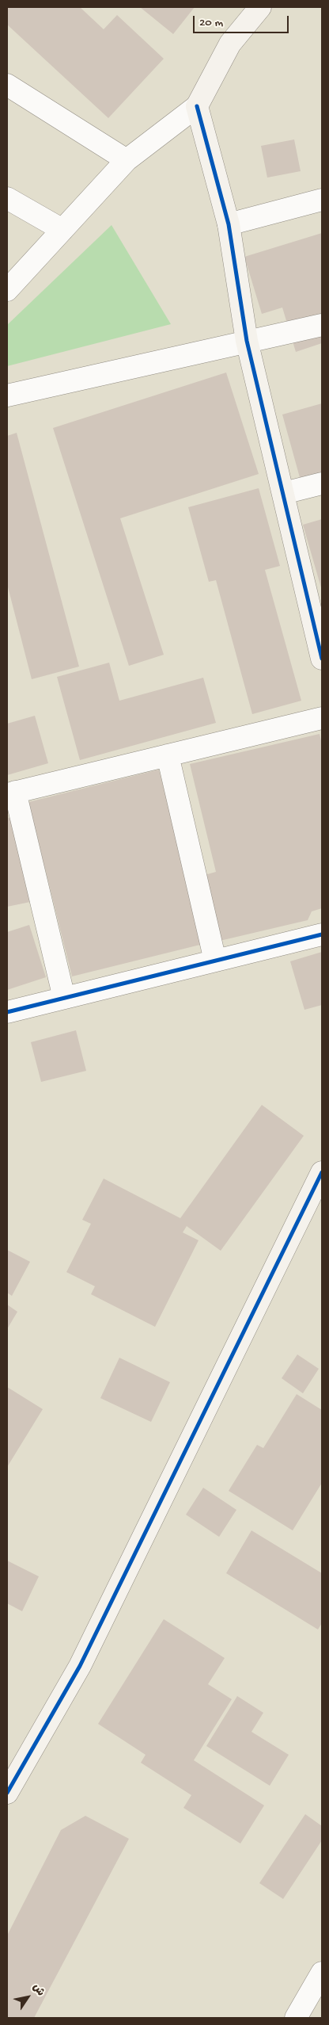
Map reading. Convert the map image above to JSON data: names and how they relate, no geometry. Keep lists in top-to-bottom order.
{
  "scale_bar": "20 m",
  "north": "top right"
}
